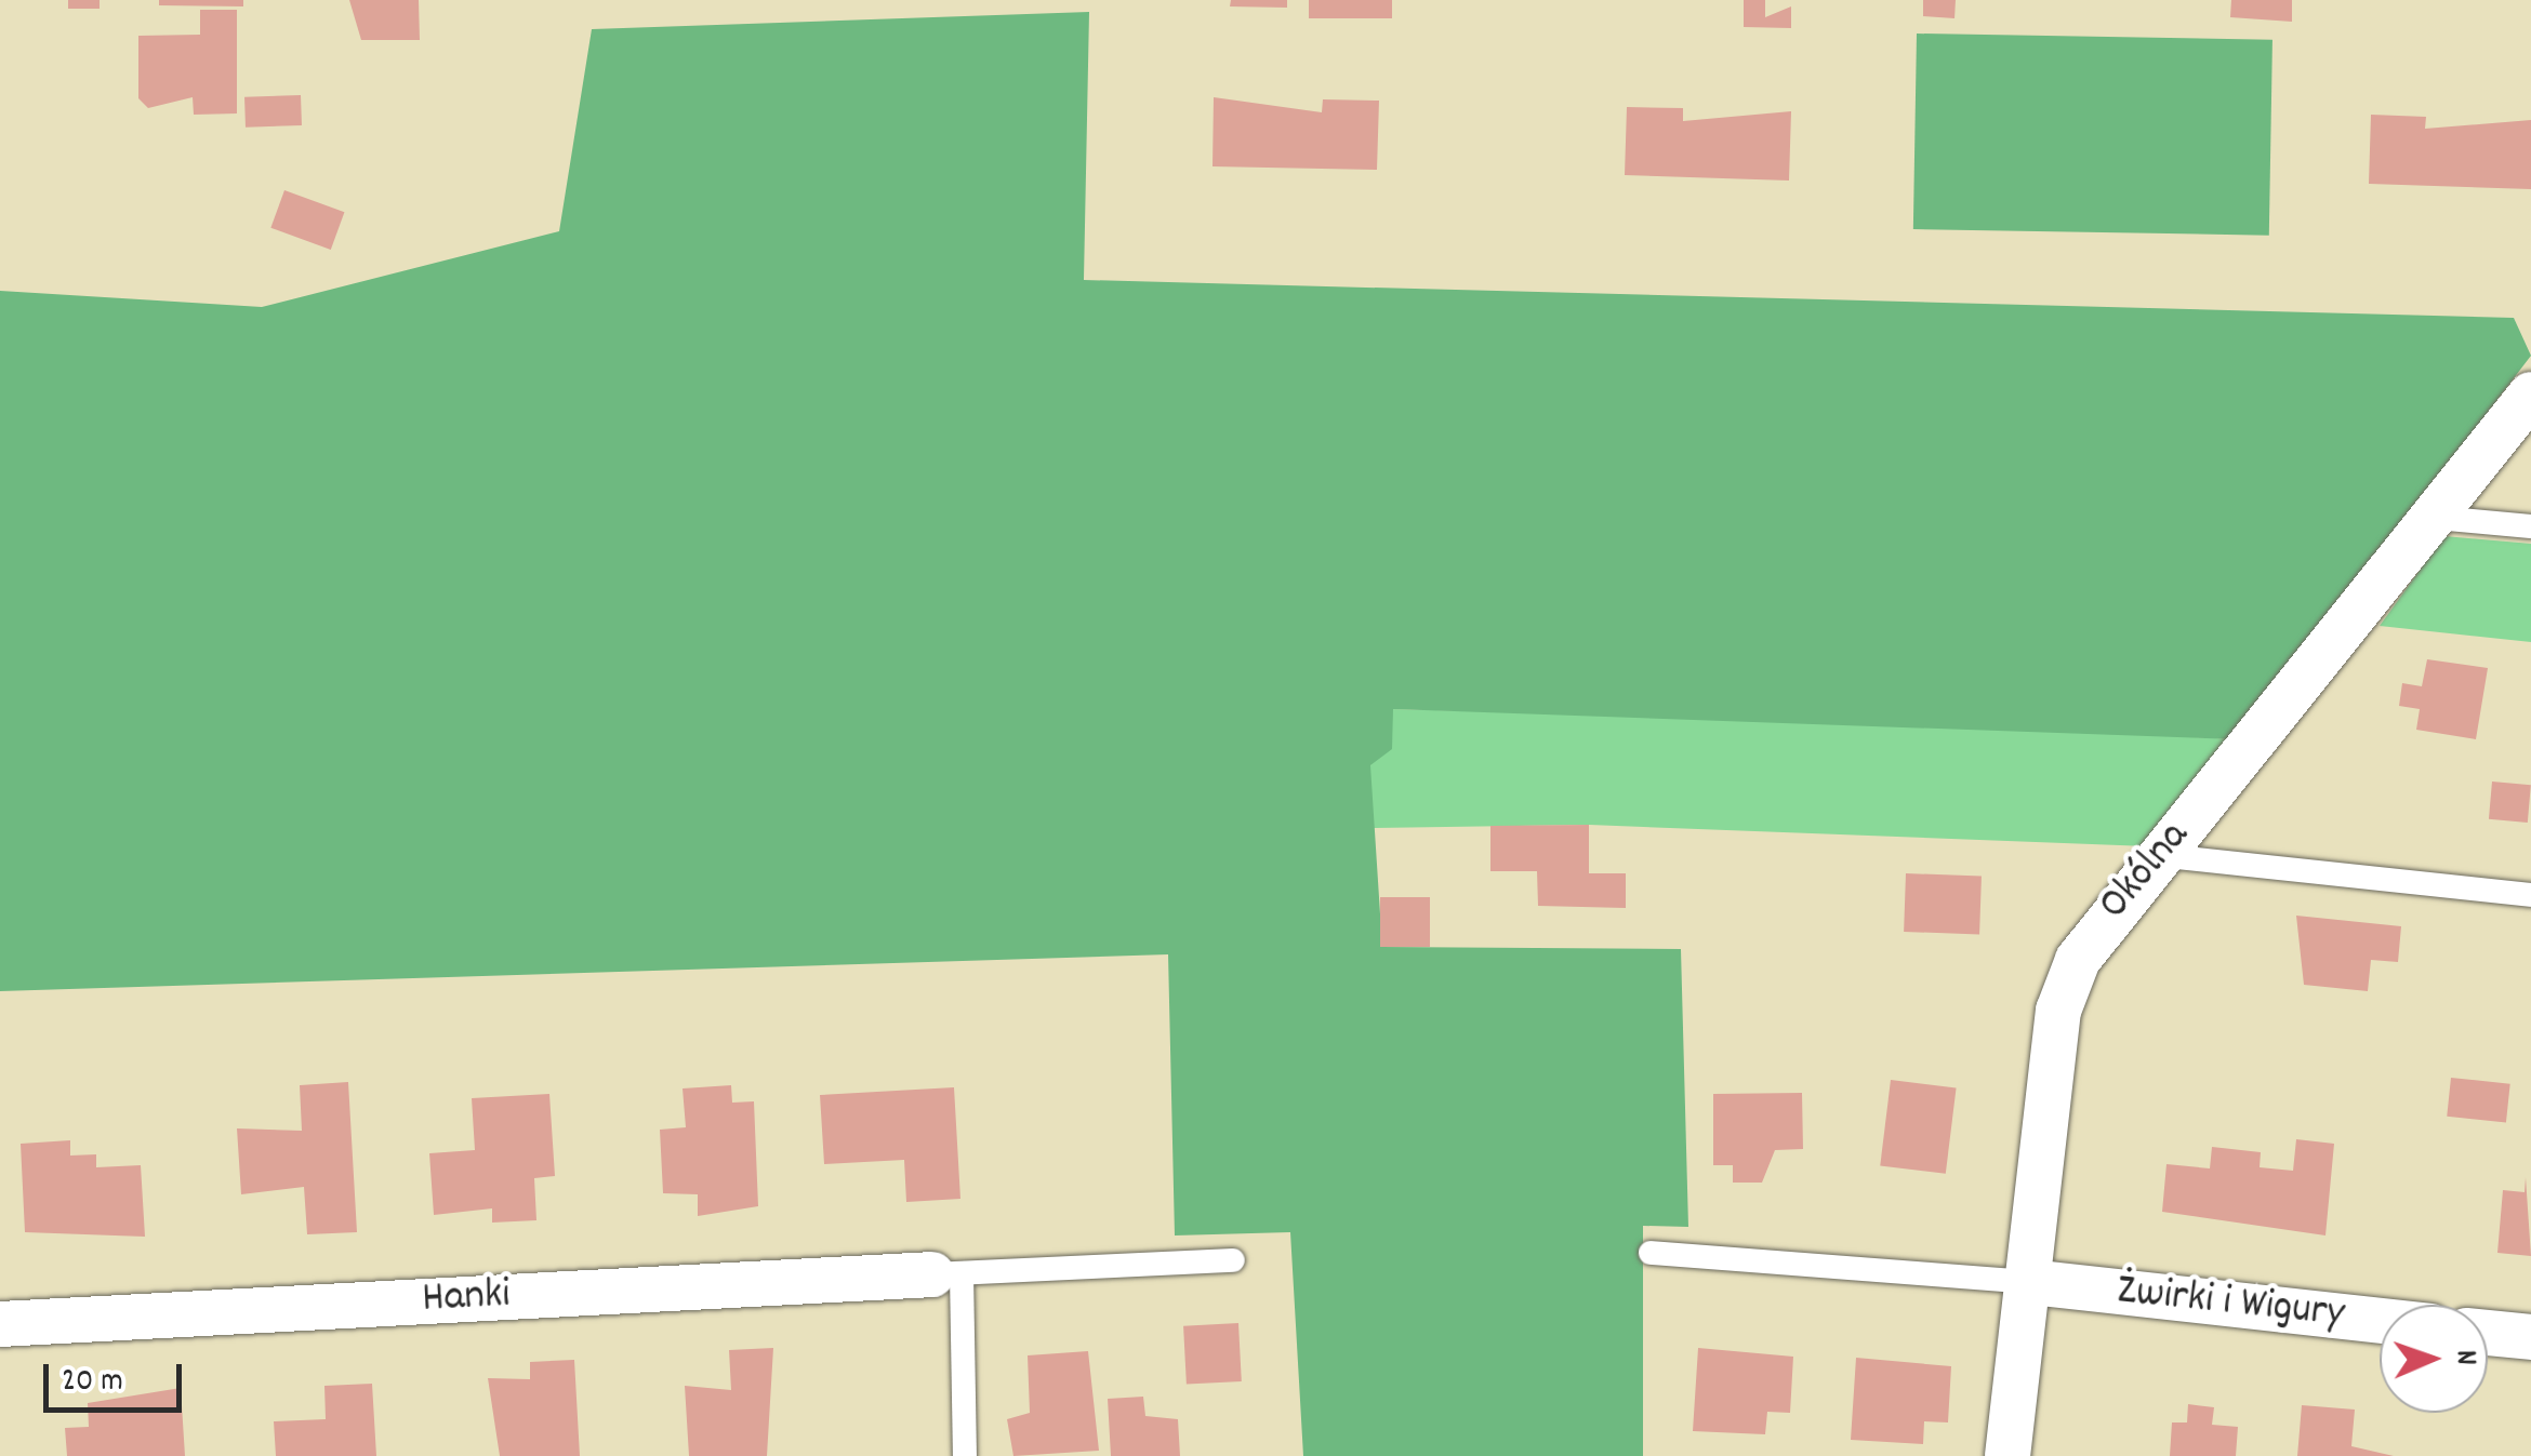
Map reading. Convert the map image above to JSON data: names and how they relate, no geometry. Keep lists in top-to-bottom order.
{
  "streets": {
    "street": ["Okólna", "Hanki", "Żwirki i Wigury"]
  },
  "crossings": [
    ["Okólna", "Żwirki i Wigury"]
  ],
  "scale_bar": "20 m",
  "north": "right"
}
